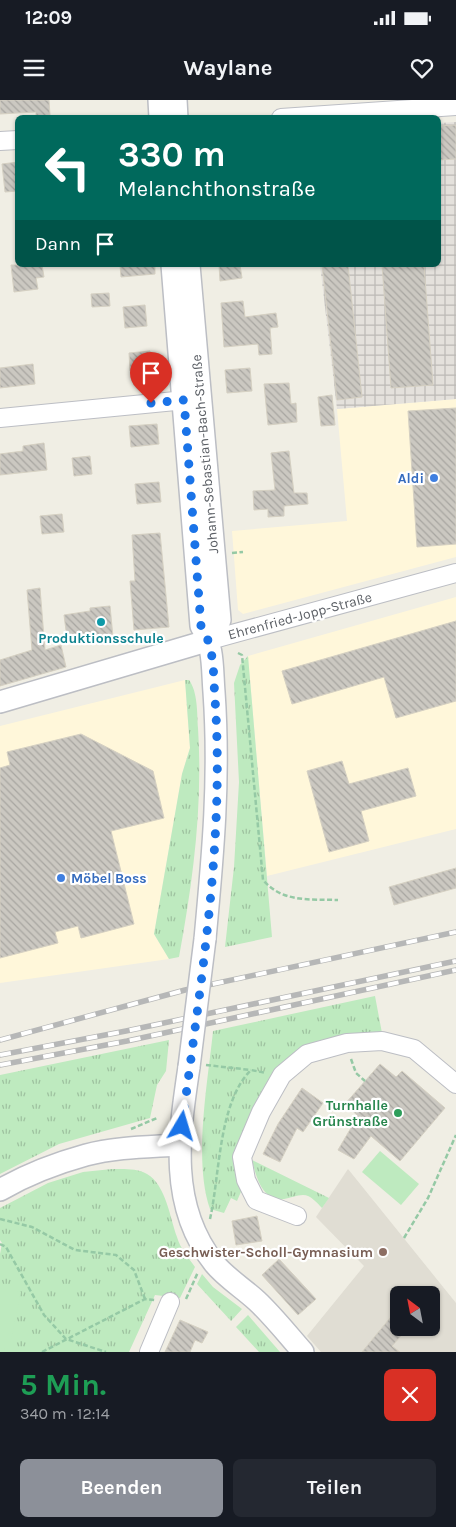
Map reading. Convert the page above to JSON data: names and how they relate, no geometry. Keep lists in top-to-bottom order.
{
  "streets": {
    "street": ["Johann-Sebastian-Bach-Straße", "Ehrenfried-Jopp-Straße"]
  },
  "crossings": [
    ["Johann-Sebastian-Bach-Straße", "Ehrenfried-Jopp-Straße"]
  ],
  "places": [
    "Aldi",
    "Produktionsschule",
    "Möbel Boss",
    "Turnhalle Grünstraße",
    "Geschwister-Scholl-Gymnasium"
  ],
  "north": "top left",
  "page": {
    "status": "12:09",
    "header": "Waylane",
    "turn": ["330 m", "Melanchthonstraße"],
    "then": "Dann",
    "heading": ["5 Min.", "340 m · 12:14"],
    "buttons": ["Beenden", "Teilen"]
  }
}
